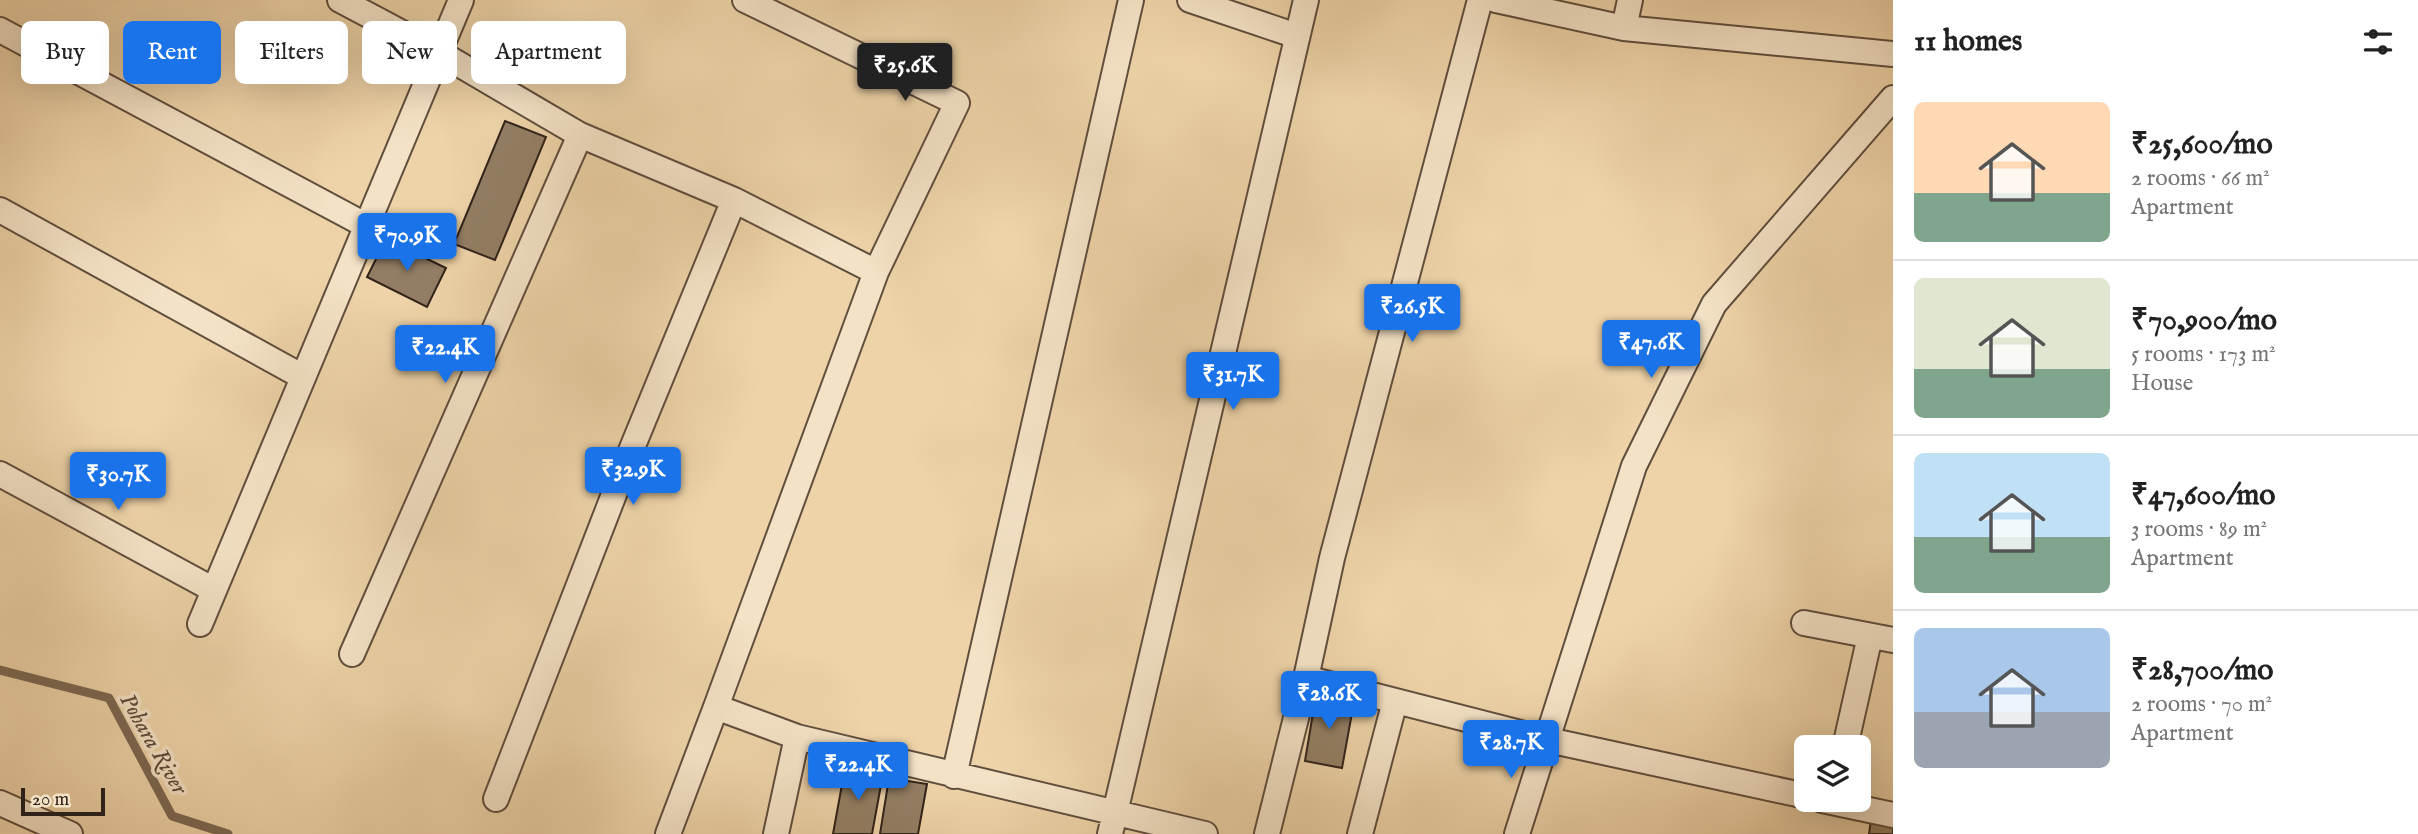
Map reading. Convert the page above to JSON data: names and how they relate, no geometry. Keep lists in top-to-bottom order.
{
  "water": ["Pohara River"],
  "scale_bar": "20 m",
  "page": {
    "heading": "11 homes",
    "chip": [
      "Buy",
      "Rent",
      "Filters",
      "New",
      "Apartment"
    ],
    "price": [
      "₹25.6K",
      "₹70.9K",
      "₹26.5K",
      "₹47.6K",
      "₹22.4K",
      "₹31.7K",
      "₹32.9K",
      "₹30.7K",
      "₹28.6K",
      "₹28.7K",
      "₹22.4K"
    ],
    "list": [
      {
        "name": "₹25,600/mo",
        "note": "2 rooms · 66 m² · Apartment"
      },
      {
        "name": "₹70,900/mo",
        "note": "5 rooms · 173 m² · House"
      },
      {
        "name": "₹47,600/mo",
        "note": "3 rooms · 89 m² · Apartment"
      },
      {
        "name": "₹28,700/mo",
        "note": "2 rooms · 70 m² · Apartment"
      }
    ],
    "scale": "20 m"
  }
}
